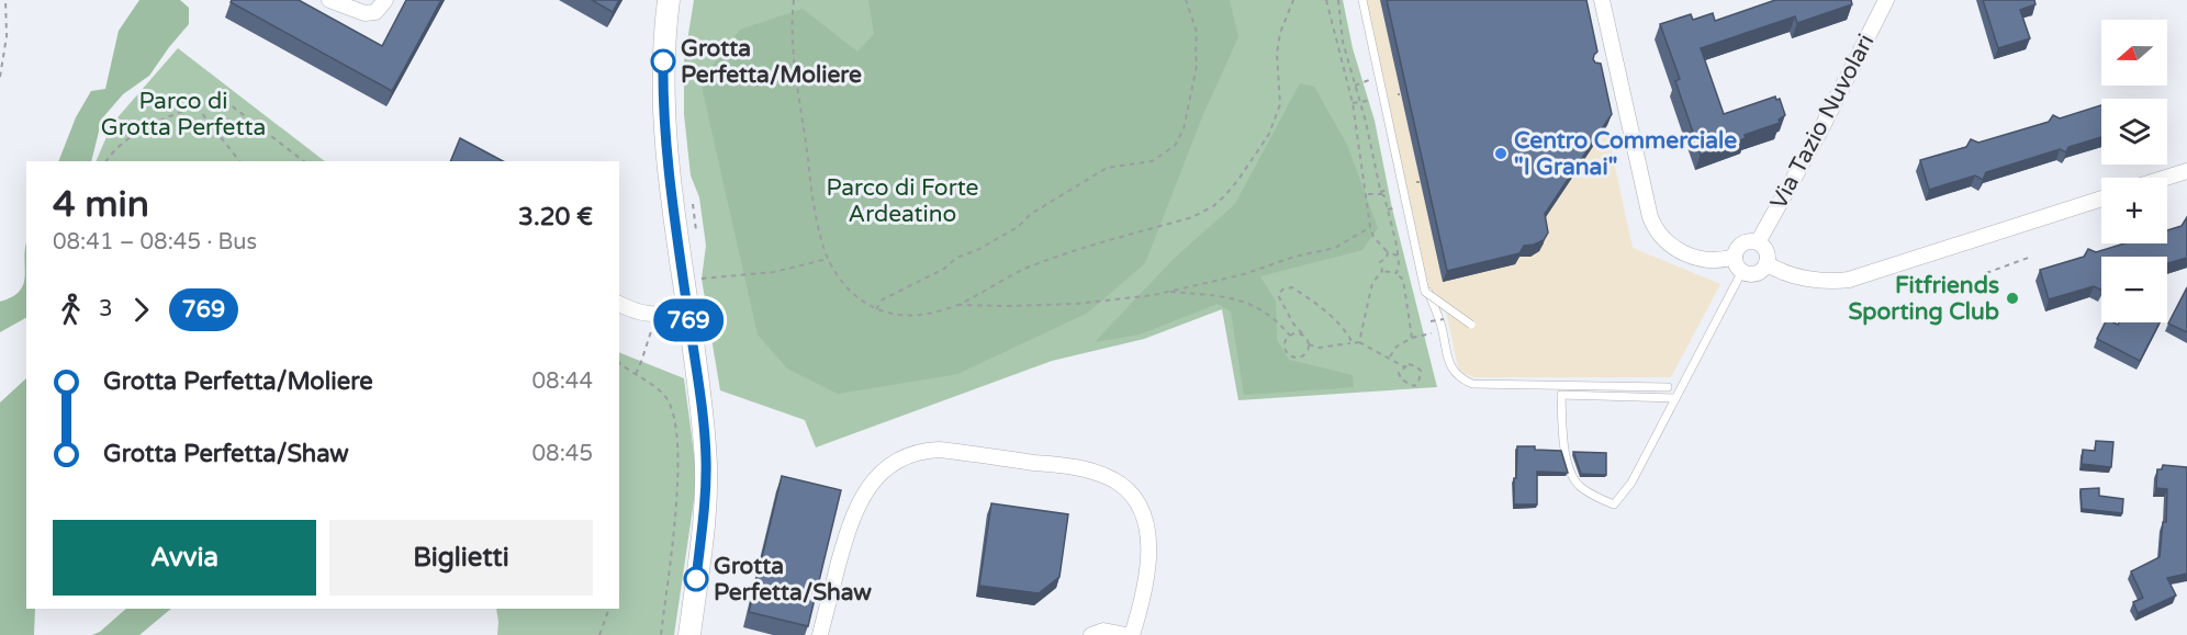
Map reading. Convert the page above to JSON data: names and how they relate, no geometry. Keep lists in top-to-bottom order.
{
  "streets": {
    "street": ["Via Tazio Nuvolari"]
  },
  "parks": ["Parco di Grotta Perfetta", "Parco di Forte Ardeatino"],
  "places": [
    "Grotta Perfetta/Moliere",
    "Centro Commerciale \"I Granai\"",
    "Fitfriends Sporting Club",
    "Grotta Perfetta/Shaw"
  ],
  "lines": ["bus line 769"],
  "north": "left",
  "page": {
    "on_map": "769",
    "map_buttons": ["+", "−"],
    "heading": ["4 min", "08:41 – 08:45 · Bus", "3.20 €"],
    "legs": ["3", "769"],
    "list": [
      {
        "name": "Grotta Perfetta/Moliere",
        "value": "08:44"
      },
      {
        "name": "Grotta Perfetta/Shaw",
        "value": "08:45"
      }
    ],
    "buttons": ["Avvia", "Biglietti"]
  }
}
